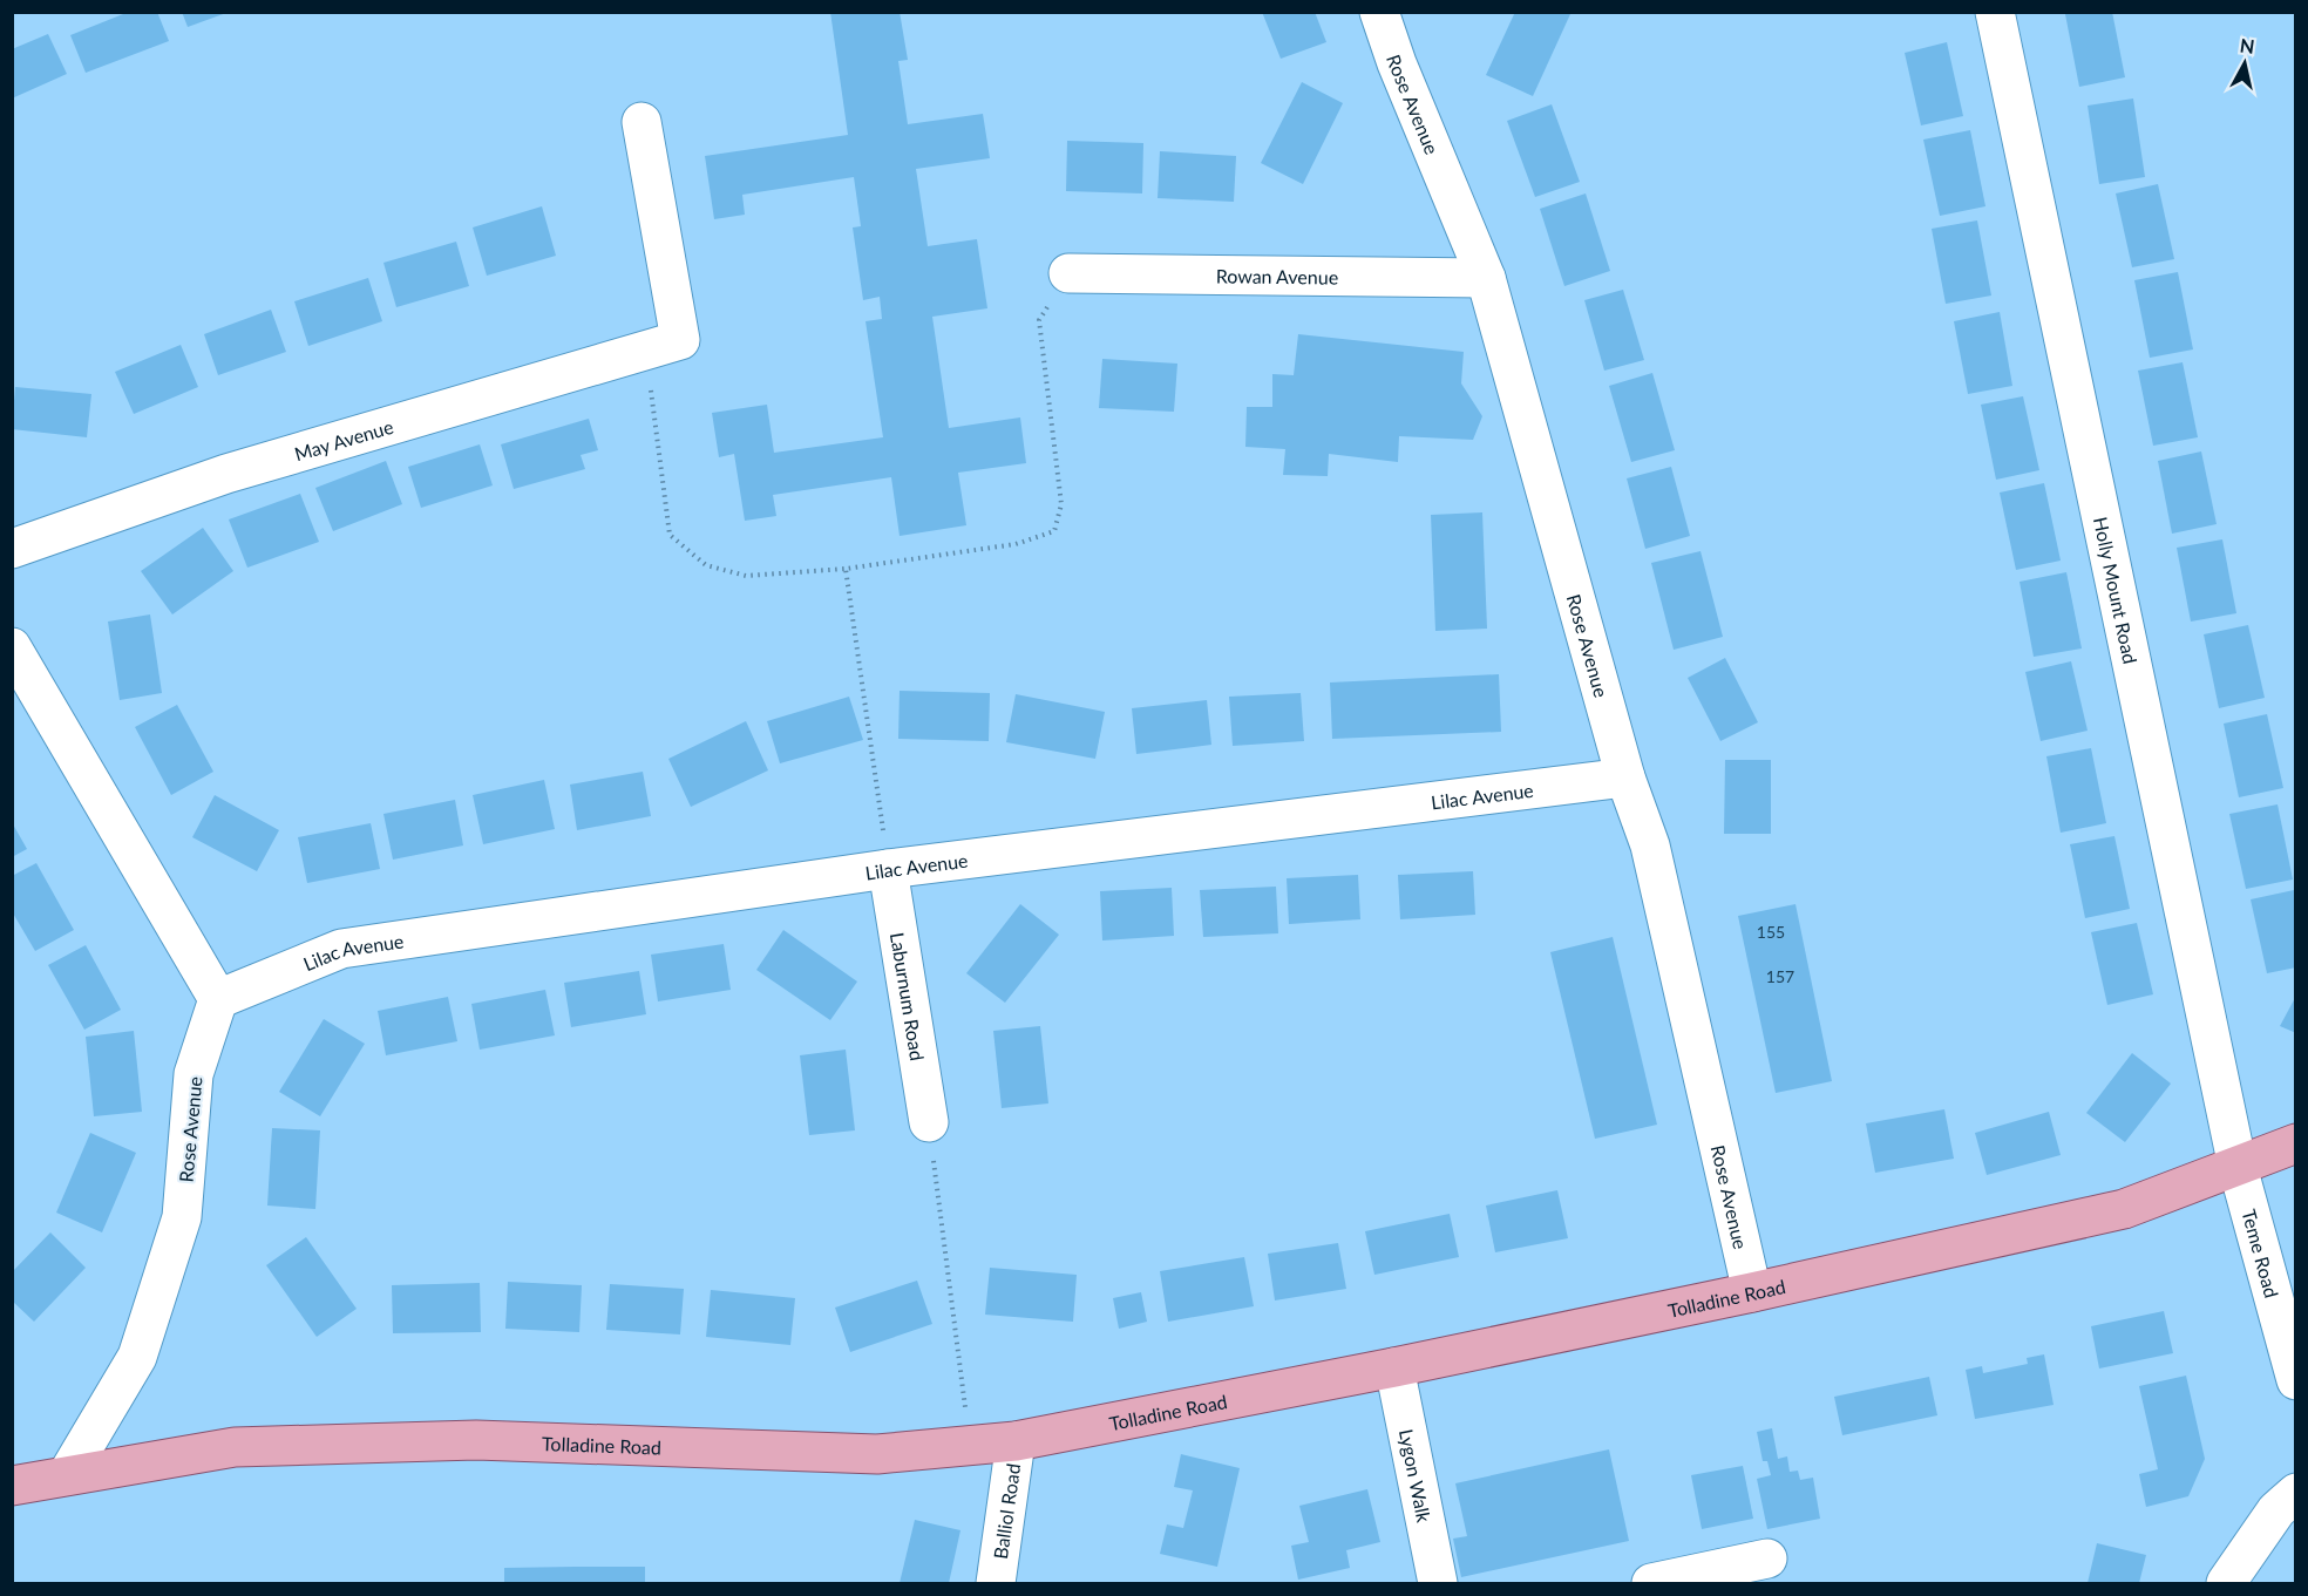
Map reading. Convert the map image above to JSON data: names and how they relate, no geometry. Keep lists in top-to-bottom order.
{
  "streets": {
    "main road": ["Tolladine Road"],
    "street": [
      "Rose Avenue",
      "Rowan Avenue",
      "May Avenue",
      "Holly Mount Road",
      "Lilac Avenue",
      "Laburnum Road",
      "Teme Road",
      "Lygon Walk",
      "Balliol Road"
    ]
  },
  "crossings": [
    ["Rose Avenue", "Rowan Avenue"],
    ["Rose Avenue", "Lilac Avenue"],
    ["Rose Avenue", "Tolladine Road"],
    ["Holly Mount Road", "Teme Road"],
    ["Holly Mount Road", "Tolladine Road"],
    ["Lilac Avenue", "Laburnum Road"],
    ["Teme Road", "Tolladine Road"],
    ["Tolladine Road", "Lygon Walk"],
    ["Tolladine Road", "Balliol Road"]
  ],
  "house_numbers": ["155", "157"],
  "north": "top"
}
